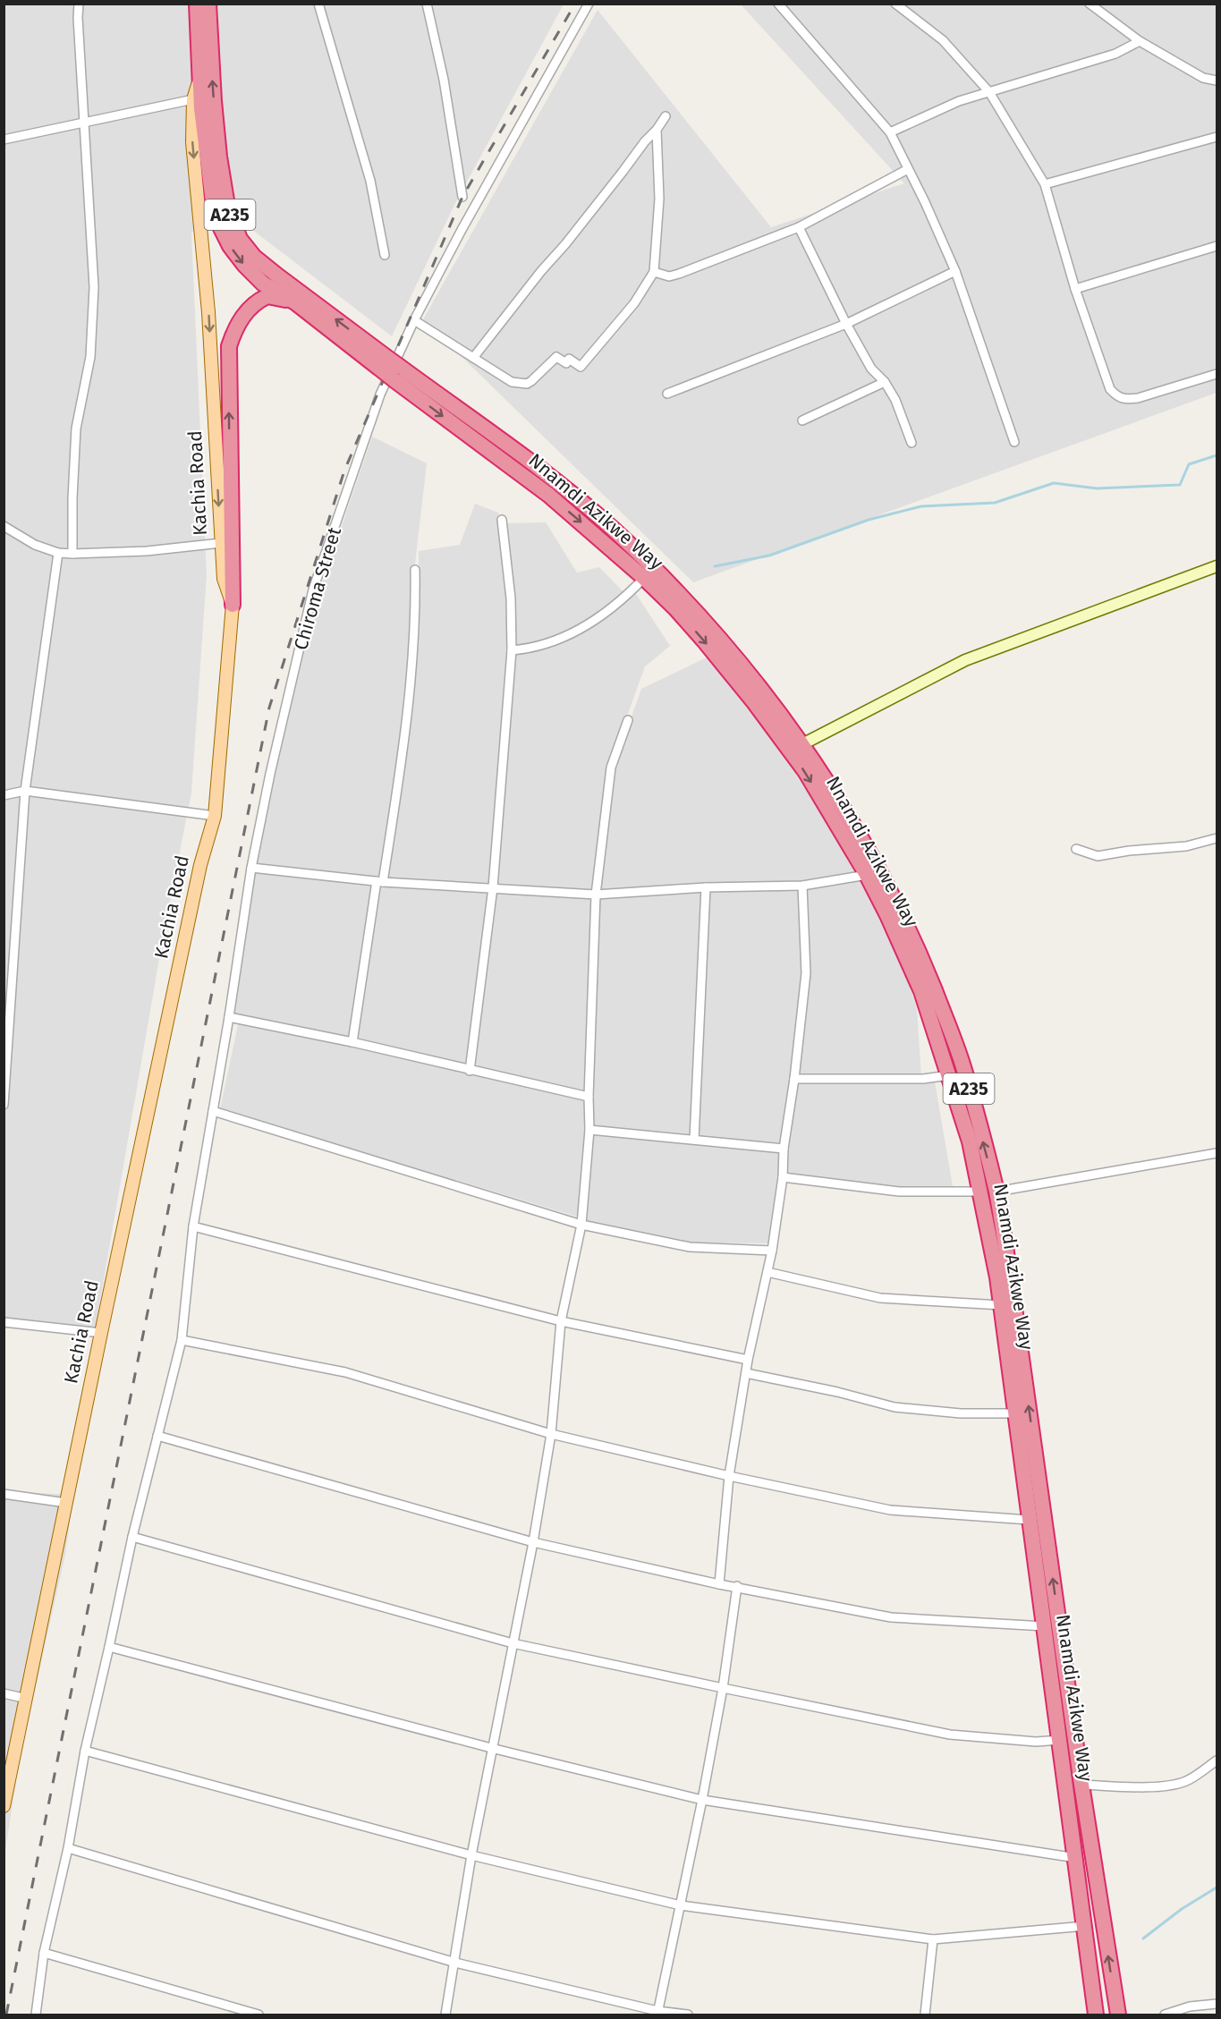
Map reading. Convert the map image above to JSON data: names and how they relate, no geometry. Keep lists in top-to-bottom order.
{
  "streets": {
    "highway": ["A235", "Kachia Road", "Nnamdi Azikwe Way"],
    "street": ["Chiroma Street"]
  },
  "crossings": [
    ["A235", "Nnamdi Azikwe Way"],
    ["Kachia Road", "Nnamdi Azikwe Way"]
  ]
}
